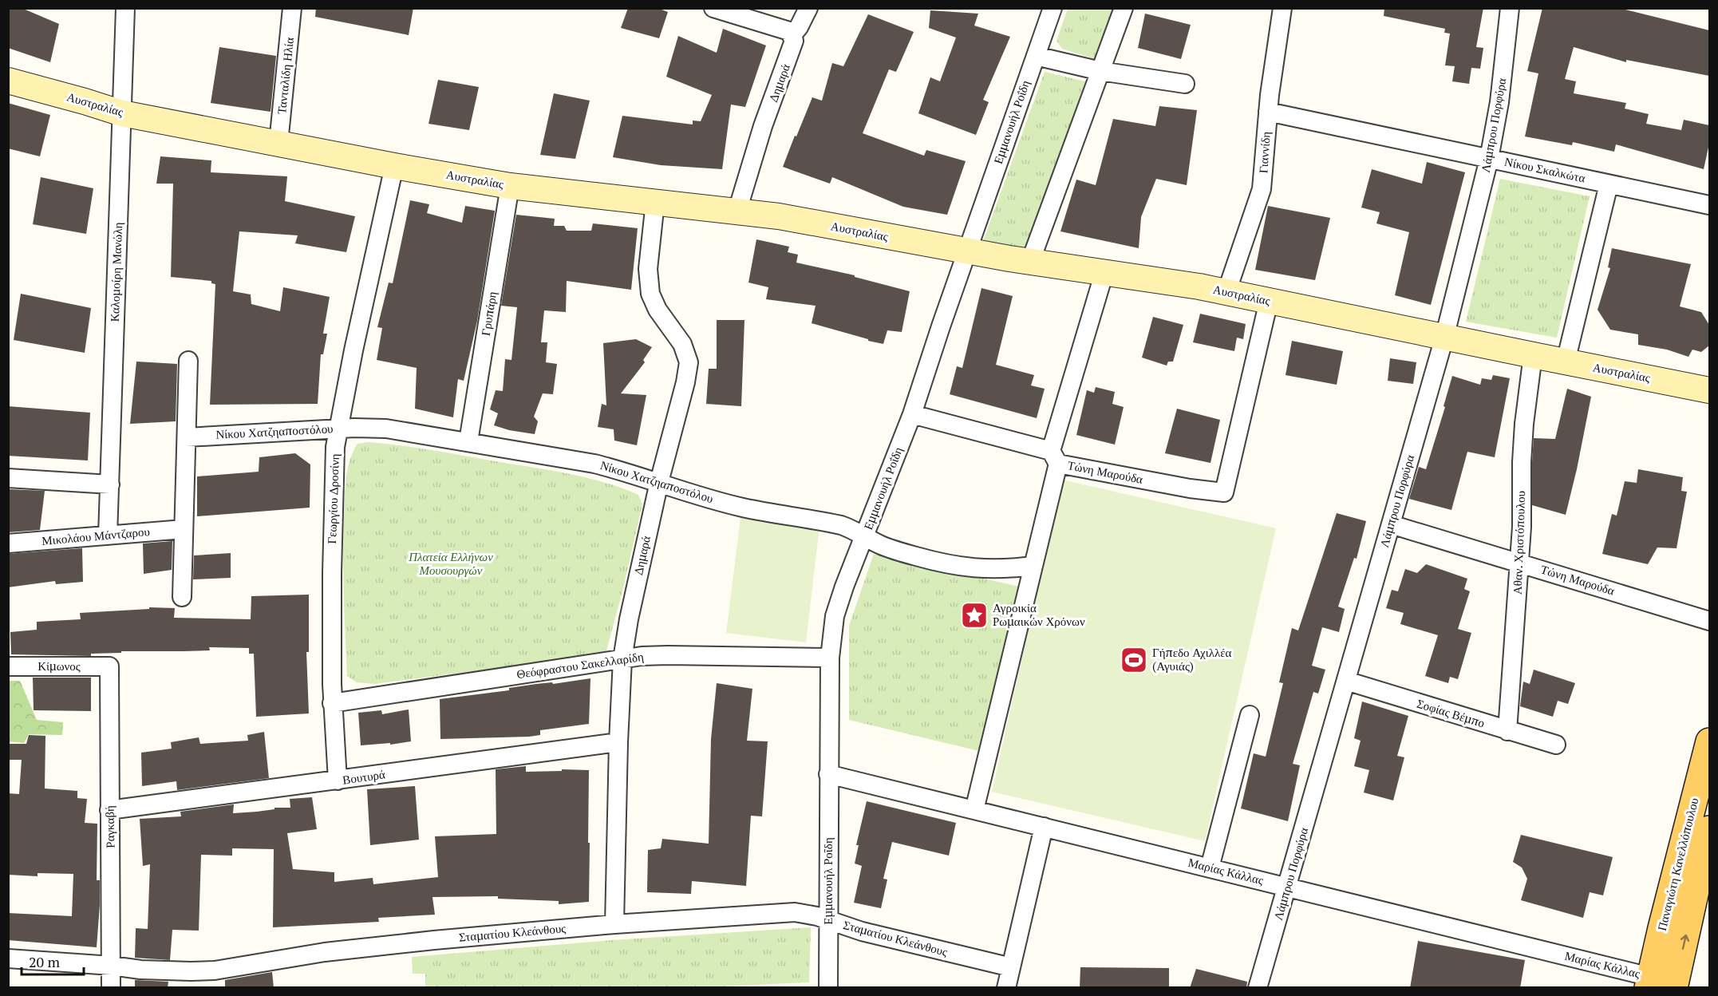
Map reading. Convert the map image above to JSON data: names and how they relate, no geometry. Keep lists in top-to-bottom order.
{
  "streets": {
    "main road": ["Αυστραλίας", "Παναγιώτη Κανελλόπουλου"],
    "street": [
      "Τανταλίδη Ηλία",
      "Δημαρά",
      "Εμμανουήλ Ροΐδη",
      "Λάμπρου Πορφύρα",
      "Γιαννίδη",
      "Νίκου Σκαλκώτα",
      "Καλομοίρη Μανώλη",
      "Γρυπάρη",
      "Νίκου Χατζηαποστόλου",
      "Τώνη Μαρούδα",
      "Γεωργίου Δροσίνη",
      "Μικολάου Μάντζαρου",
      "Αθαν. Χριστόπουλου",
      "Θεόφραστου Σακελλαρίδη",
      "Κίμωνος",
      "Σοφίας Βέμπο",
      "Βουτυρά",
      "Ραγκαβή",
      "Μαρίας Κάλλας",
      "Σταματίου Κλεάνθους"
    ]
  },
  "crossings": [
    ["Τανταλίδη Ηλία", "Αυστραλίας"],
    ["Δημαρά", "Αυστραλίας"],
    ["Δημαρά", "Νίκου Χατζηαποστόλου"],
    ["Δημαρά", "Θεόφραστου Σακελλαρίδη"],
    ["Δημαρά", "Βουτυρά"],
    ["Δημαρά", "Σταματίου Κλεάνθους"],
    ["Αυστραλίας", "Εμμανουήλ Ροΐδη"],
    ["Αυστραλίας", "Λάμπρου Πορφύρα"],
    ["Αυστραλίας", "Γιαννίδη"],
    ["Αυστραλίας", "Καλομοίρη Μανώλη"],
    ["Αυστραλίας", "Γρυπάρη"],
    ["Αυστραλίας", "Τώνη Μαρούδα"],
    ["Αυστραλίας", "Γεωργίου Δροσίνη"],
    ["Αυστραλίας", "Αθαν. Χριστόπουλου"],
    ["Εμμανουήλ Ροΐδη", "Νίκου Χατζηαποστόλου"],
    ["Εμμανουήλ Ροΐδη", "Τώνη Μαρούδα"],
    ["Εμμανουήλ Ροΐδη", "Θεόφραστου Σακελλαρίδη"],
    ["Εμμανουήλ Ροΐδη", "Μαρίας Κάλλας"],
    ["Εμμανουήλ Ροΐδη", "Σταματίου Κλεάνθους"],
    ["Λάμπρου Πορφύρα", "Νίκου Σκαλκώτα"],
    ["Λάμπρου Πορφύρα", "Τώνη Μαρούδα"],
    ["Λάμπρου Πορφύρα", "Σοφίας Βέμπο"],
    ["Λάμπρου Πορφύρα", "Μαρίας Κάλλας"],
    ["Γιαννίδη", "Νίκου Σκαλκώτα"],
    ["Καλομοίρη Μανώλη", "Μικολάου Μάντζαρου"],
    ["Γρυπάρη", "Νίκου Χατζηαποστόλου"],
    ["Νίκου Χατζηαποστόλου", "Γεωργίου Δροσίνη"],
    ["Τώνη Μαρούδα", "Αθαν. Χριστόπουλου"],
    ["Γεωργίου Δροσίνη", "Θεόφραστου Σακελλαρίδη"],
    ["Γεωργίου Δροσίνη", "Βουτυρά"],
    ["Αθαν. Χριστόπουλου", "Σοφίας Βέμπο"],
    ["Κίμωνος", "Ραγκαβή"],
    ["Βουτυρά", "Ραγκαβή"],
    ["Ραγκαβή", "Σταματίου Κλεάνθους"],
    ["Παναγιώτη Κανελλόπουλου", "Μαρίας Κάλλας"]
  ],
  "parks": ["Πλατεία Ελλήνων Μουσουργών"],
  "places": {
    "place": ["Αγροικία Ρωμαικών Χρόνων"],
    "sports": ["Γήπεδο Αχιλλέα (Αγυιάς)"]
  },
  "scale_bar": "20 m"
}
